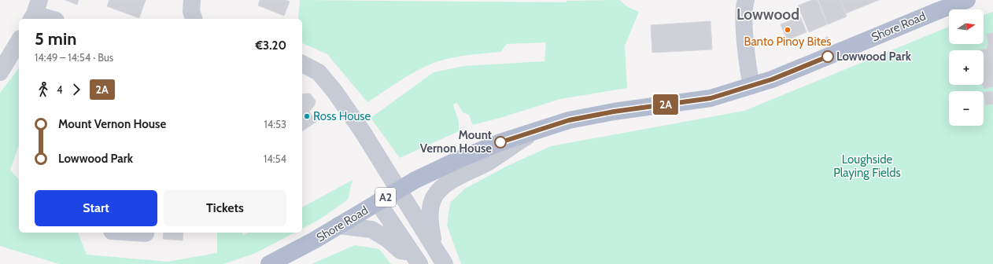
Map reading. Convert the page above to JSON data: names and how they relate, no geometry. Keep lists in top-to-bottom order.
{
  "streets": {
    "main road": ["Shore Road", "A2"]
  },
  "districts": ["Lowwood"],
  "parks": ["Loughside Playing Fields"],
  "places": [
    "Banto Pinoy Bites",
    "Lowwood Park",
    "Ross House",
    "Mount Vernon House"
  ],
  "lines": ["bus line 2A"],
  "north": "right",
  "page": {
    "on_map": "2A",
    "map_buttons": ["+", "−"],
    "heading": ["5 min", "14:49 – 14:54 · Bus", "€3.20"],
    "legs": ["4", "2A"],
    "list": [
      {
        "name": "Mount Vernon House",
        "value": "14:53"
      },
      {
        "name": "Lowwood Park",
        "value": "14:54"
      }
    ],
    "buttons": ["Start", "Tickets"]
  }
}
